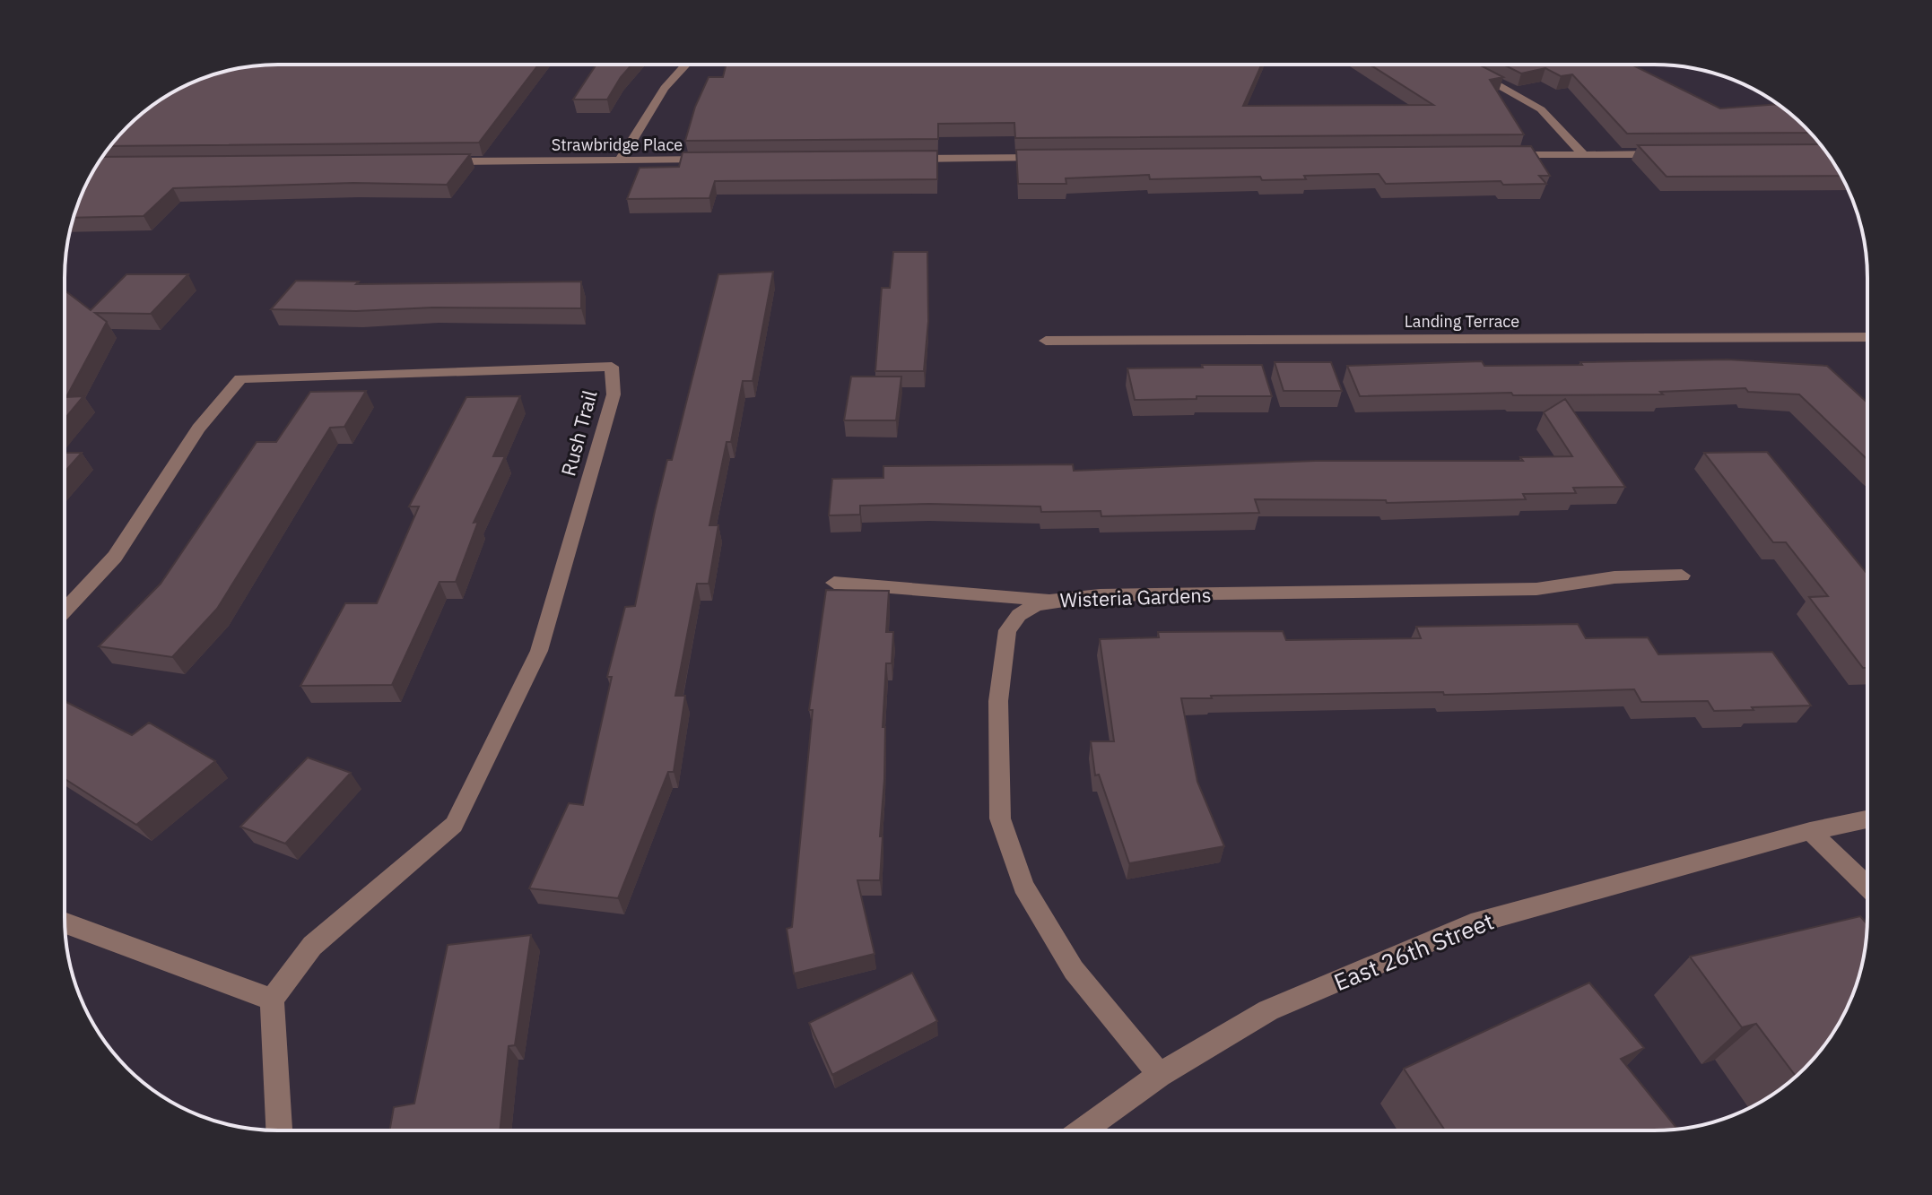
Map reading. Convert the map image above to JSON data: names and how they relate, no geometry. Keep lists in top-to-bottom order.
{
  "streets": {
    "street": [
      "Strawbridge Place",
      "Landing Terrace",
      "Rush Trail",
      "Wisteria Gardens",
      "East 26th Street"
    ]
  },
  "crossings": [
    ["Wisteria Gardens", "East 26th Street"]
  ]
}
